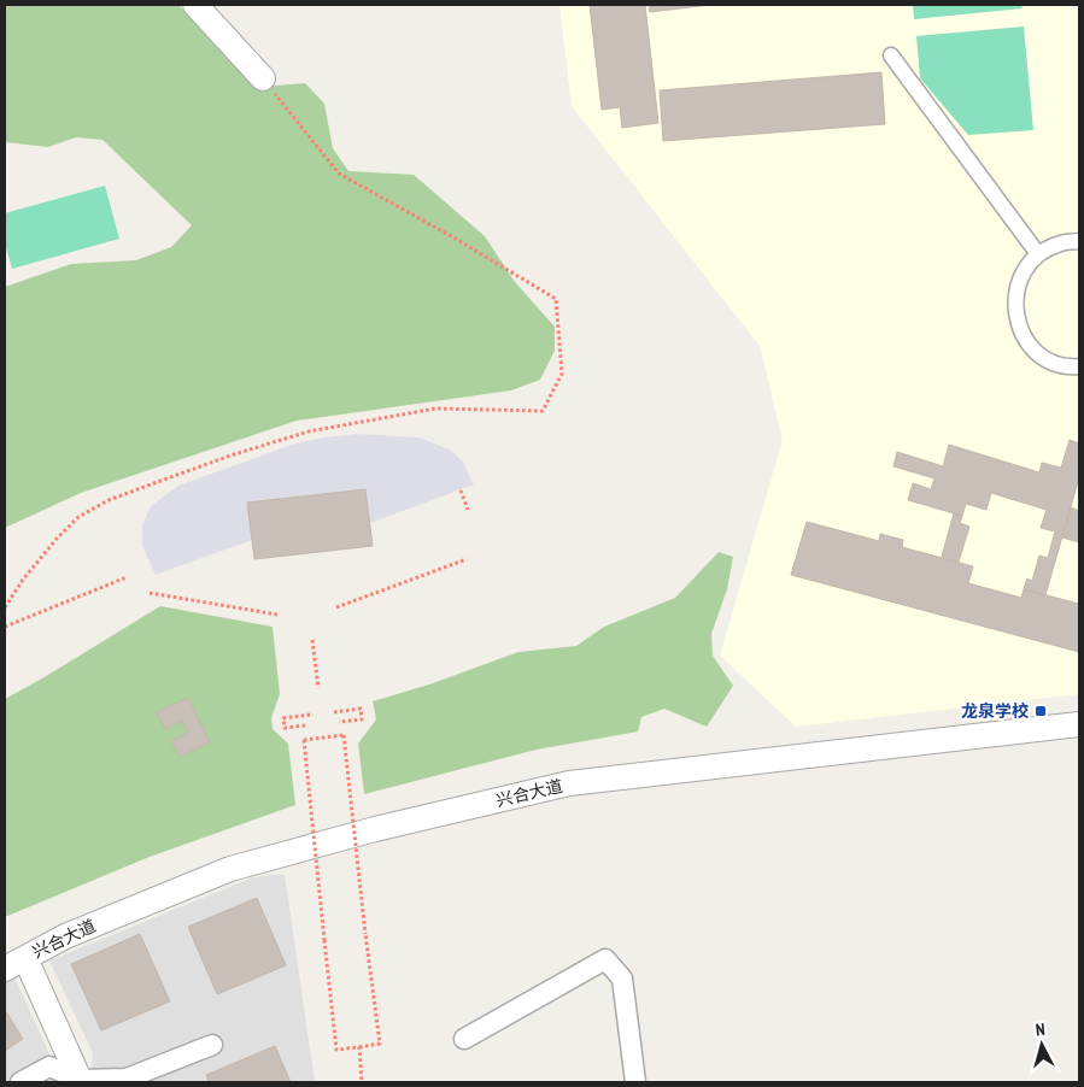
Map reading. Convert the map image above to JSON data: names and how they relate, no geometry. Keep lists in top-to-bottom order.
{
  "streets": {
    "street": ["兴合大道"]
  },
  "places": {
    "transit": ["龙泉学校"]
  },
  "north": "top"
}
